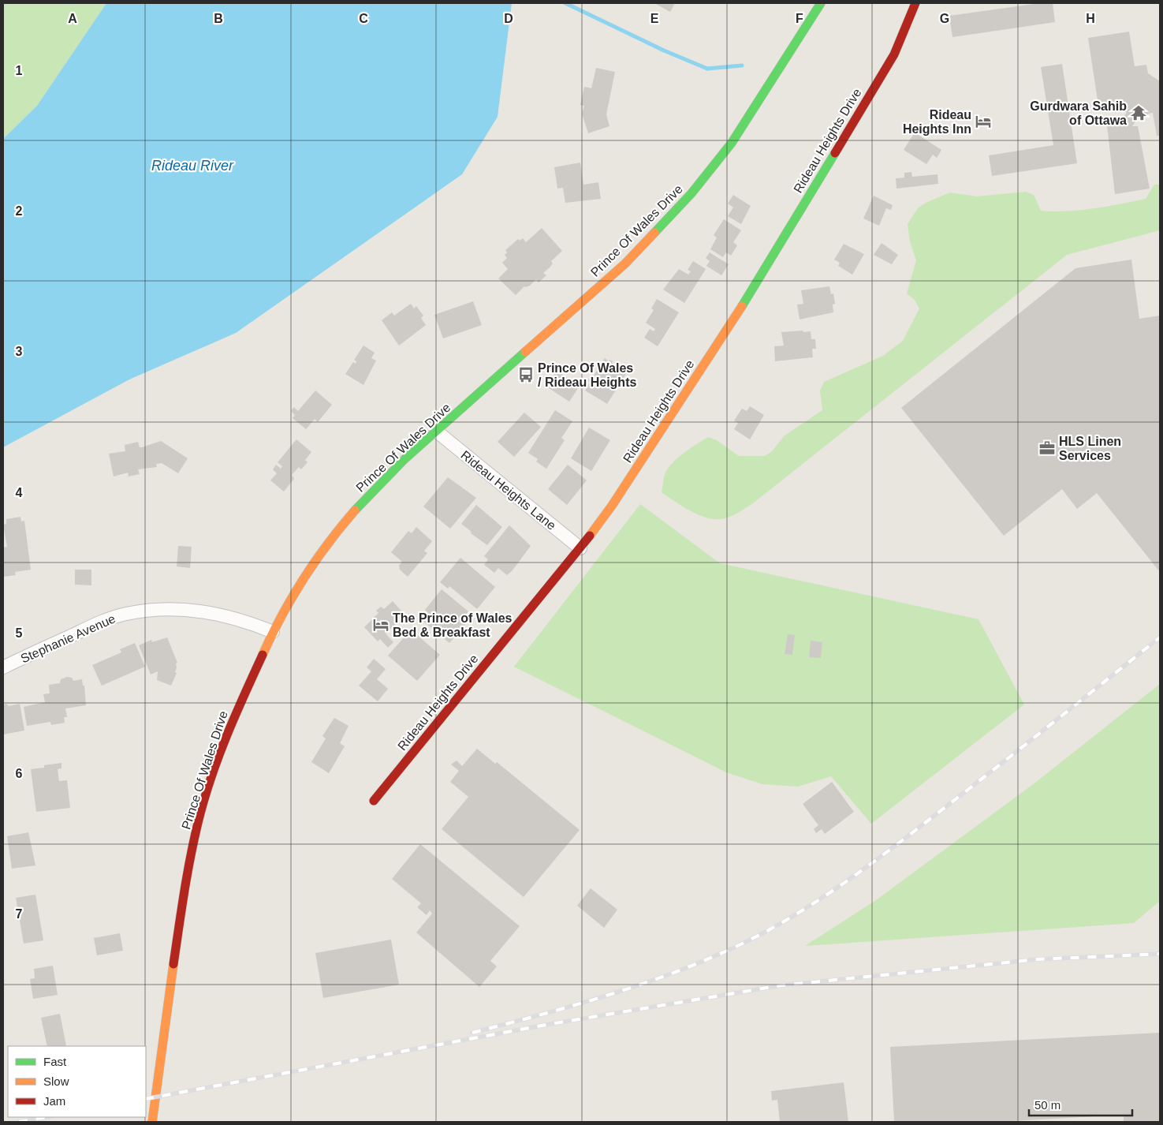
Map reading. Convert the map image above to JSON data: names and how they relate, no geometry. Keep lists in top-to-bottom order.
{
  "streets": {
    "main road": ["Rideau Heights Drive", "Prince Of Wales Drive"],
    "street": ["Rideau Heights Lane", "Stephanie Avenue"]
  },
  "crossings": [
    ["Rideau Heights Drive", "Rideau Heights Lane"],
    ["Prince Of Wales Drive", "Rideau Heights Lane"],
    ["Prince Of Wales Drive", "Stephanie Avenue"]
  ],
  "water": ["Rideau River"],
  "places": {
    "temple": ["Gurdwara Sahib of Ottawa"],
    "hotel": ["Rideau Heights Inn", "The Prince of Wales Bed & Breakfast"],
    "bus stop": ["Prince Of Wales / Rideau Heights"],
    "office": ["HLS Linen Services"]
  },
  "legend": ["Fast", "Slow", "Jam"],
  "scale_bar": "50 m",
  "grid": {
    "columns": [
      "A",
      "B",
      "C",
      "D",
      "E",
      "F",
      "G",
      "H"
    ],
    "rows": [
      "1",
      "2",
      "3",
      "4",
      "5",
      "6",
      "7"
    ]
  }
}
